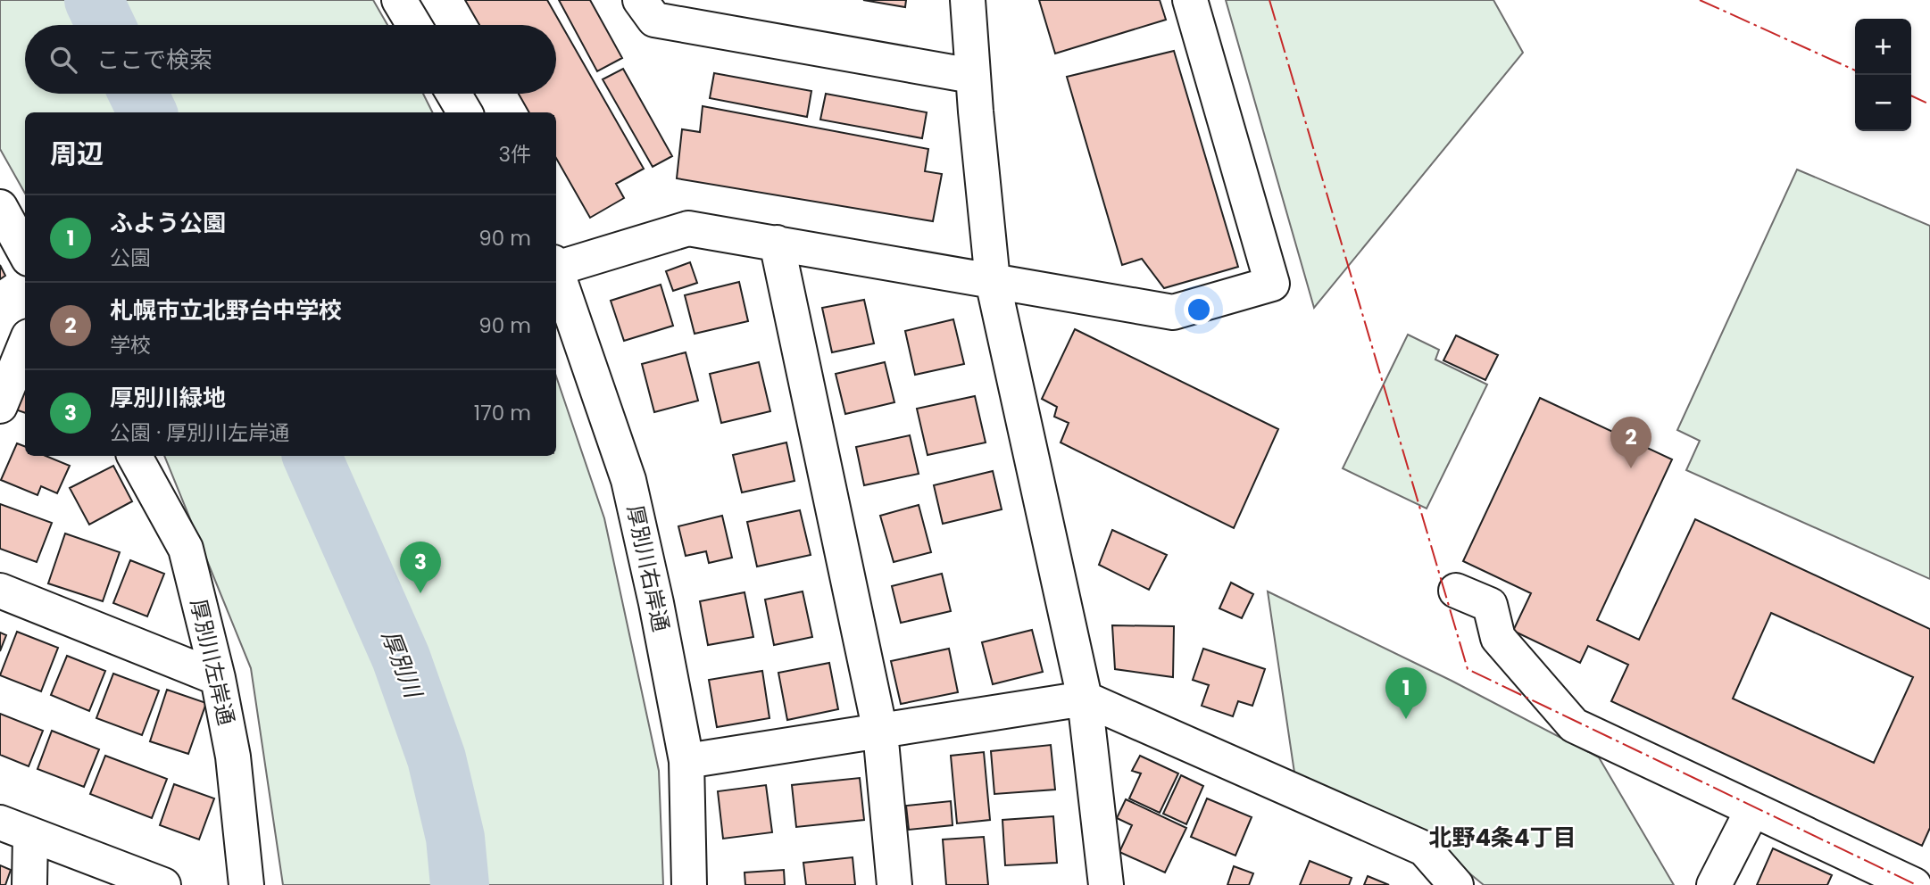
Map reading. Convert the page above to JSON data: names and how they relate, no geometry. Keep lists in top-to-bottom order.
{
  "streets": {
    "street": ["厚別川右岸通", "厚別川左岸通"]
  },
  "districts": ["北野4条4丁目"],
  "water": ["厚別川"],
  "page": {
    "map_buttons": ["+", "−"],
    "search": "ここで検索",
    "heading": ["周辺", "3件"],
    "list": [
      {
        "mark": "1",
        "name": "ふよう公園",
        "note": "公園",
        "value": "90 m"
      },
      {
        "mark": "2",
        "name": "札幌市立北野台中学校",
        "note": "学校",
        "value": "90 m"
      },
      {
        "mark": "3",
        "name": "厚別川緑地",
        "note": "公園 · 厚別川左岸通",
        "value": "170 m"
      }
    ],
    "pins": ["2", "3", "1"]
  }
}
